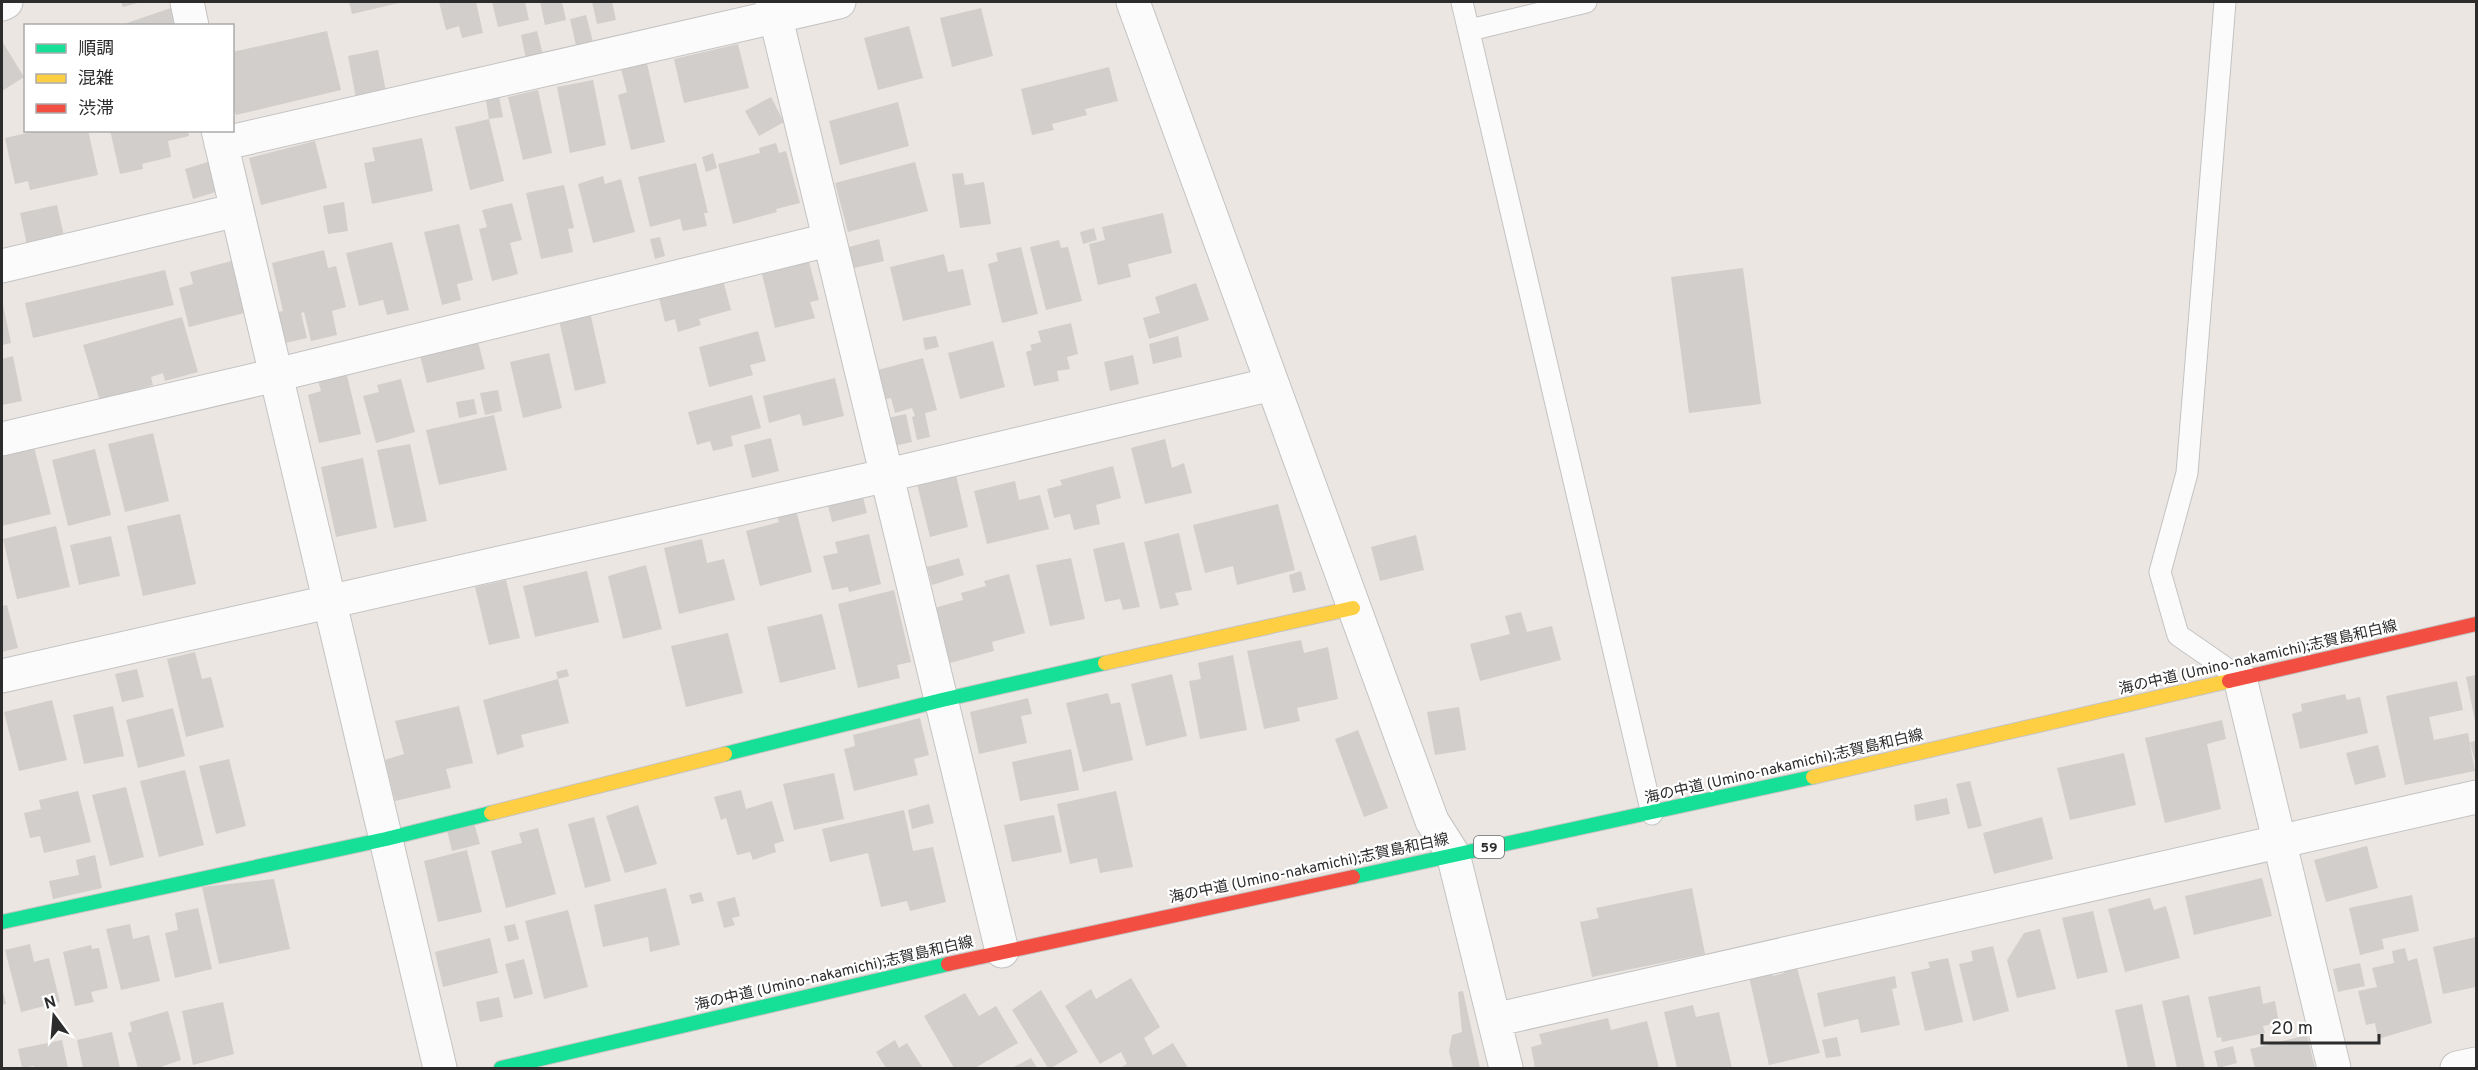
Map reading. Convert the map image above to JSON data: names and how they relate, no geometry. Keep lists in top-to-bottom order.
{
  "streets": {
    "main road": ["海の中道 (Umino-nakamichi);志賀島和白線", "59"]
  },
  "legend": ["順調", "混雑", "渋滞"],
  "scale_bar": "20 m",
  "north": "top"
}
